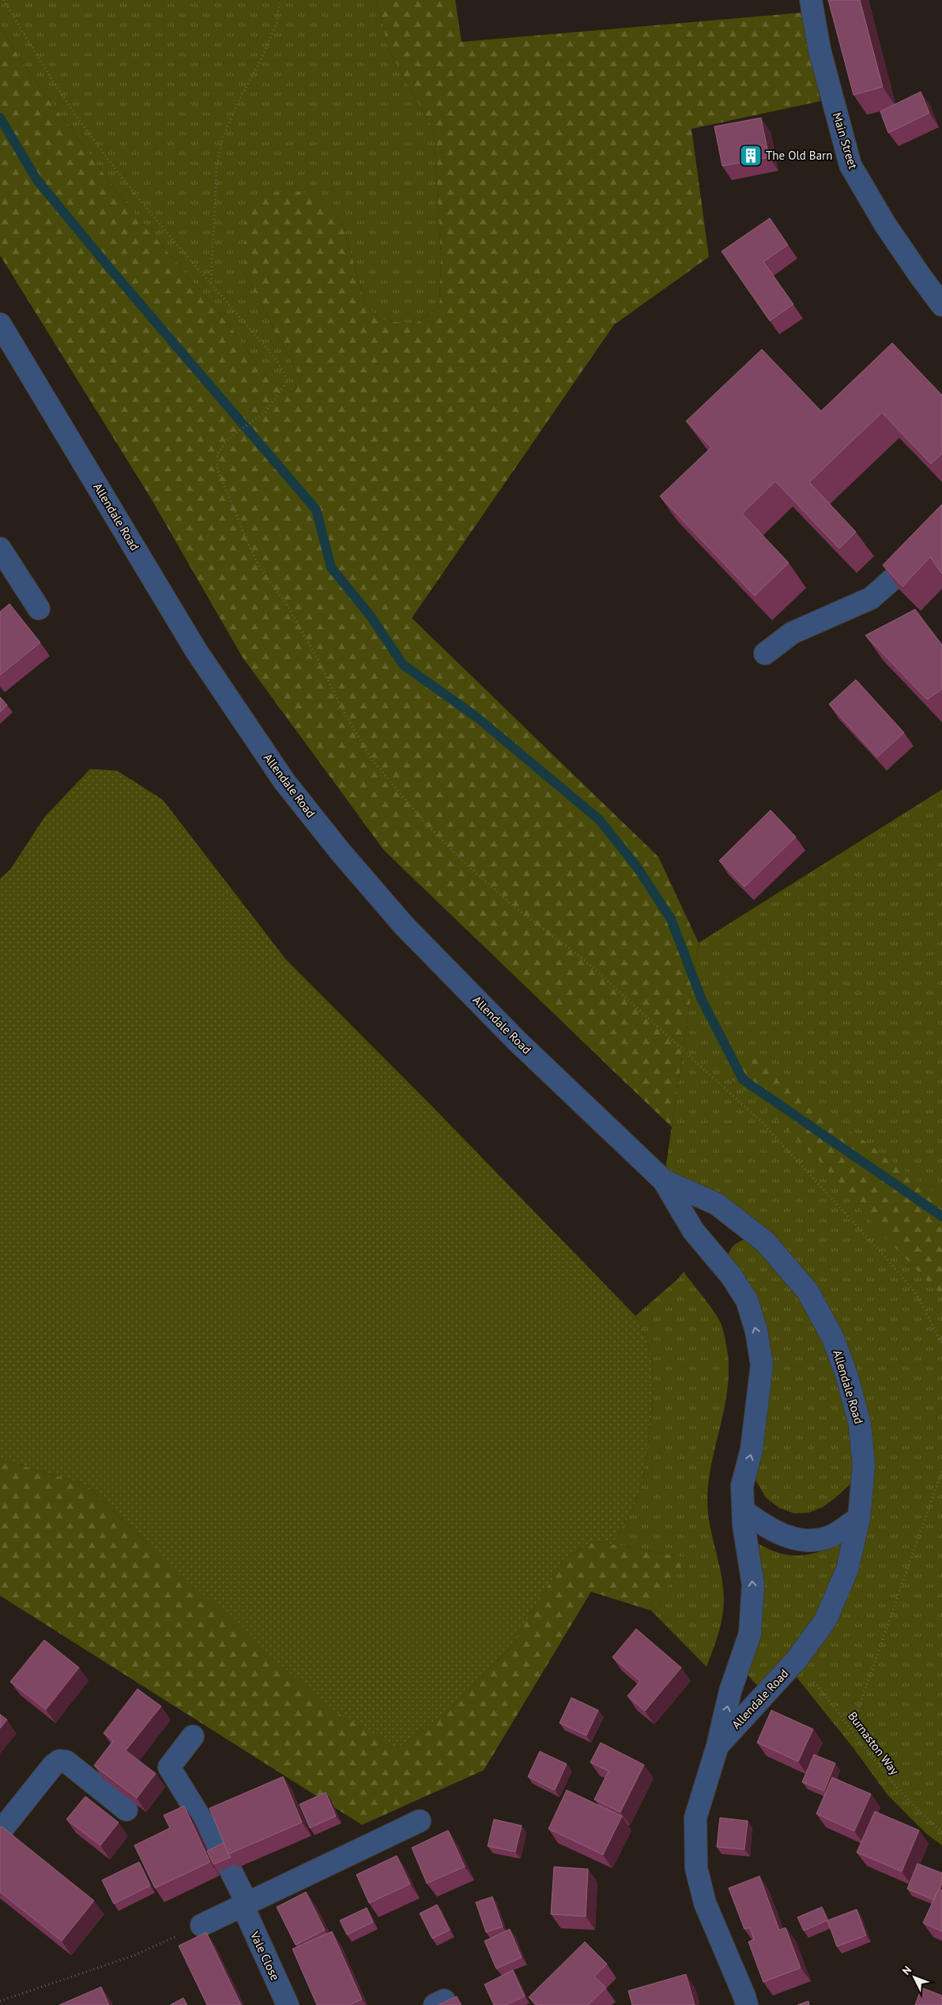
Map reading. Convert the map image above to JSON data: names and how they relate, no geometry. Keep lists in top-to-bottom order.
{
  "streets": {
    "street": ["Main Street", "Allendale Road", "Vale Close"],
    "path": ["Burnaston Way"]
  },
  "crossings": [
    ["Allendale Road", "Burnaston Way"]
  ],
  "places": {
    "building": ["The Old Barn"]
  },
  "north": "top left"
}
